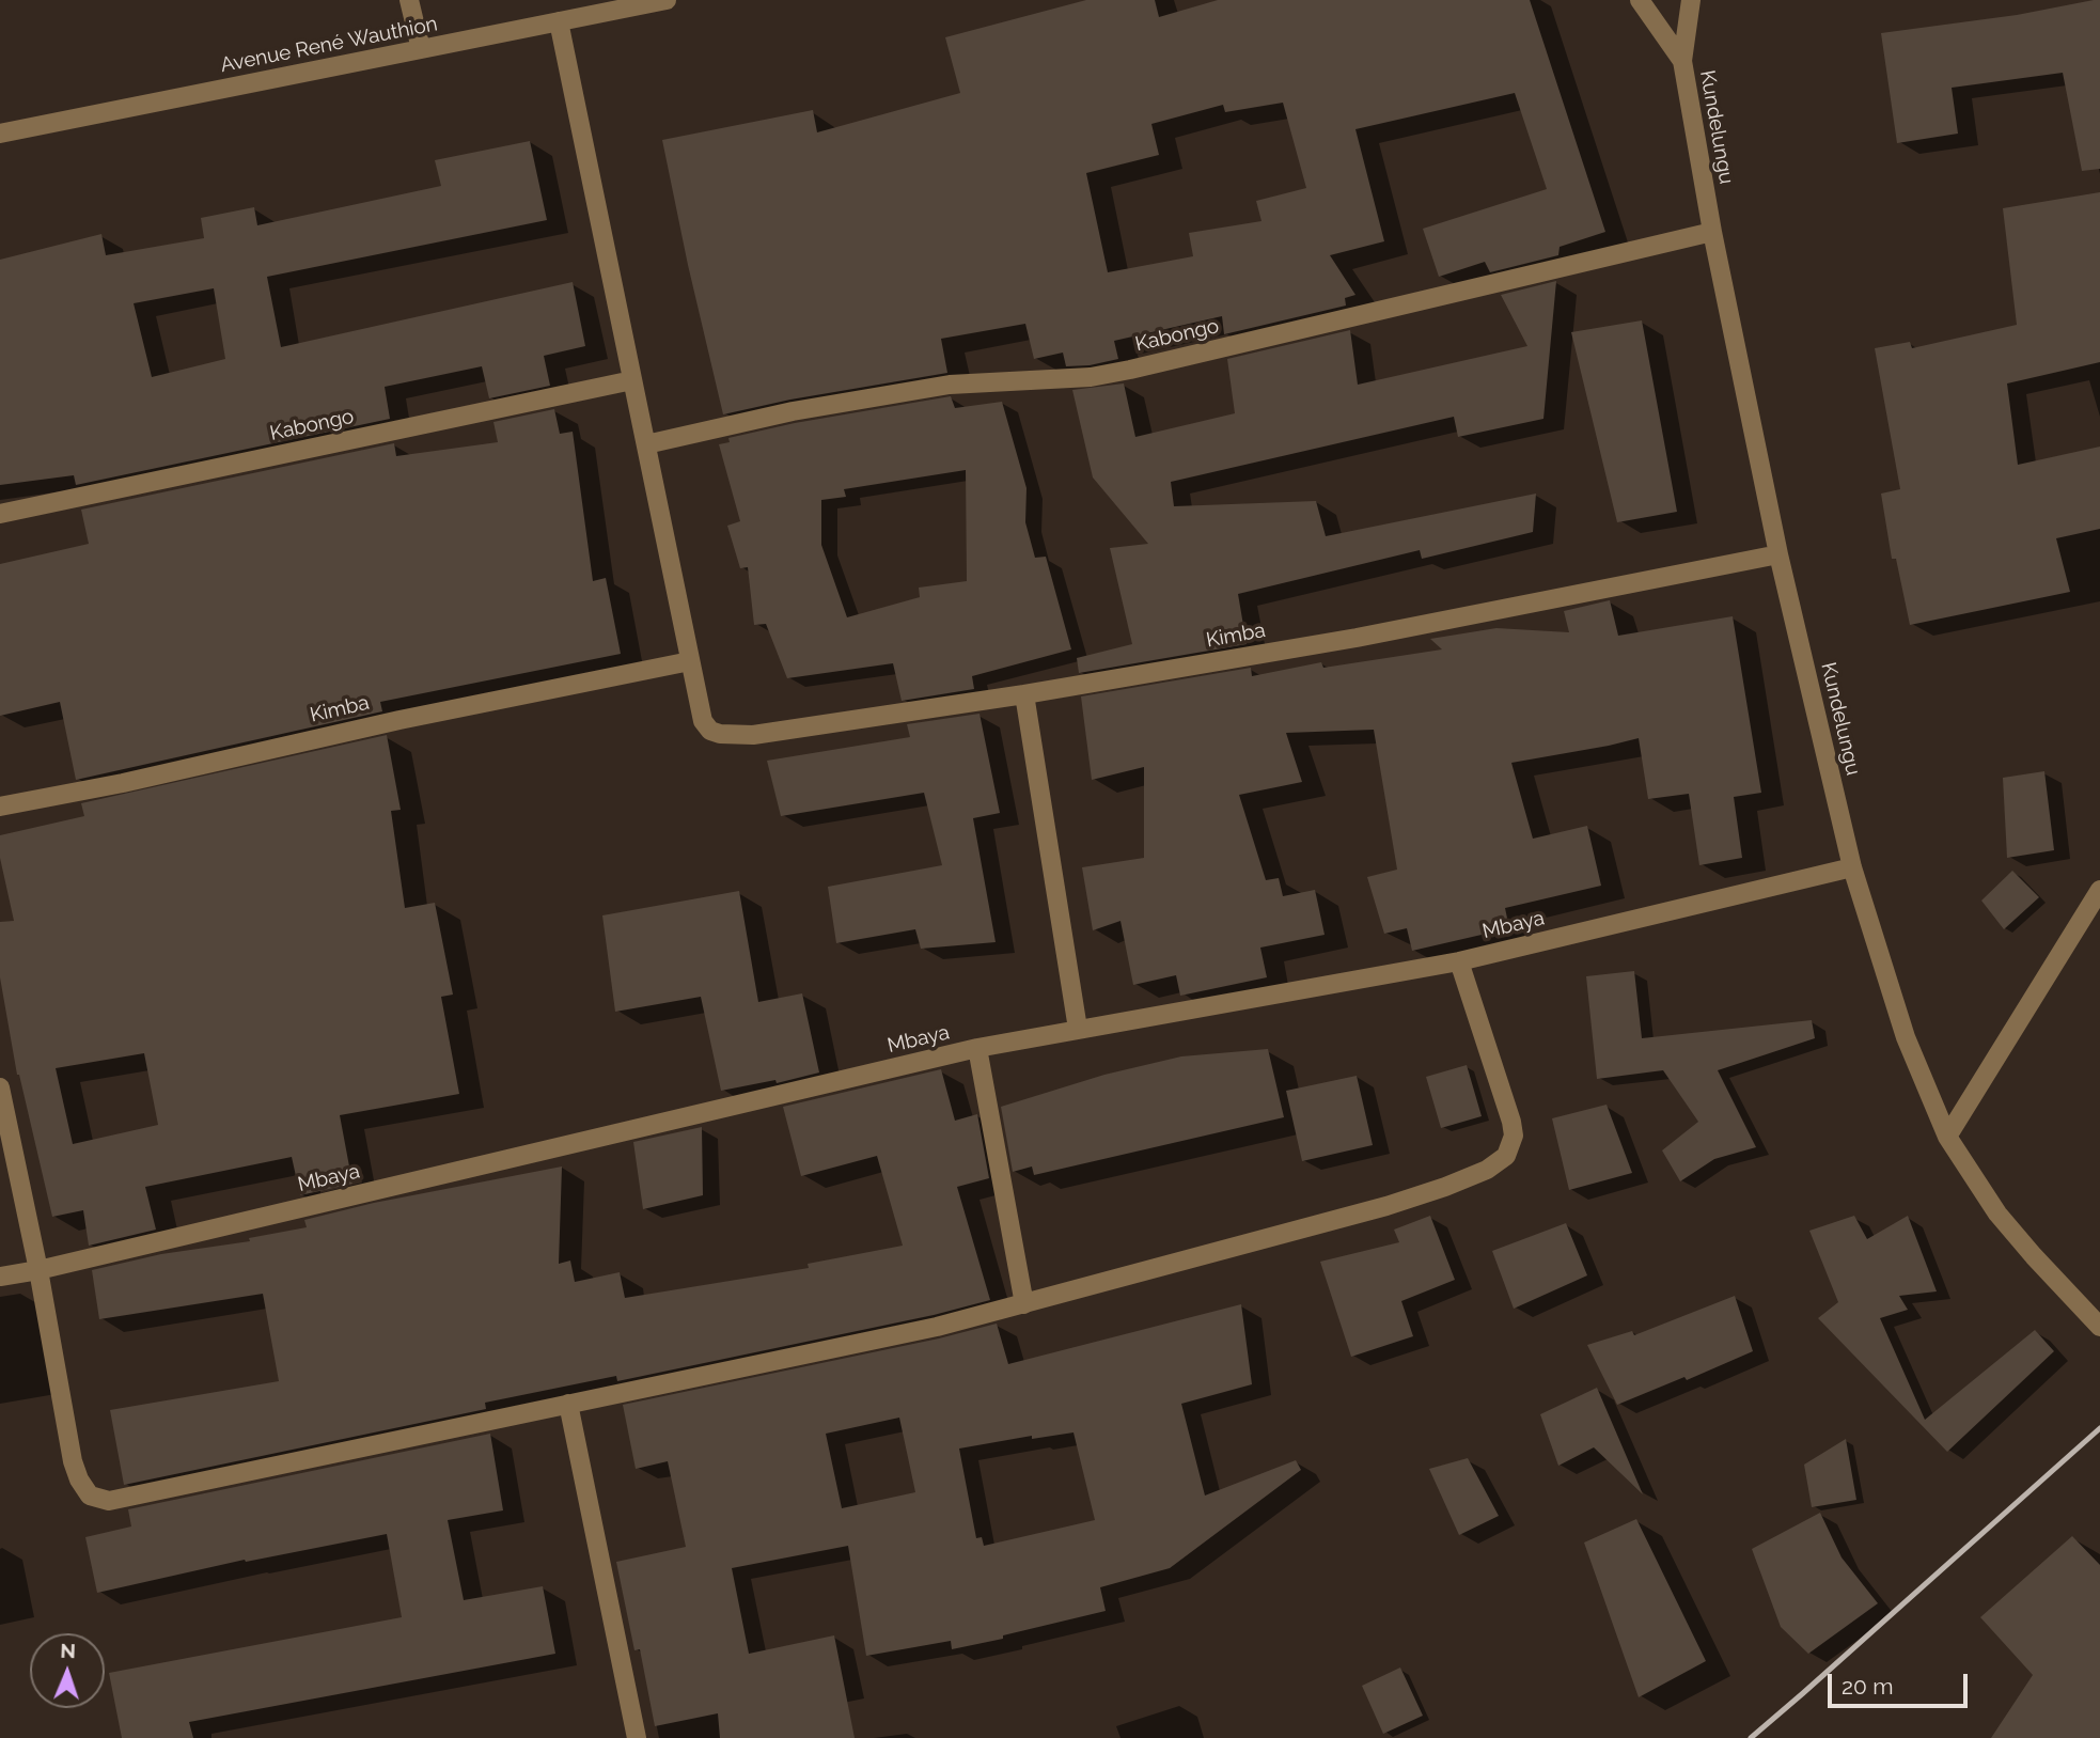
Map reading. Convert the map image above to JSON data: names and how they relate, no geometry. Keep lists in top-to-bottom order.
{
  "streets": {
    "street": [
      "Avenue René Wauthion",
      "Kundelungu",
      "Kabongo",
      "Kimba",
      "Mbaya"
    ]
  },
  "crossings": [
    ["Kundelungu", "Kabongo"],
    ["Kundelungu", "Kimba"],
    ["Kundelungu", "Mbaya"]
  ],
  "scale_bar": "20 m",
  "north": "top"
}
